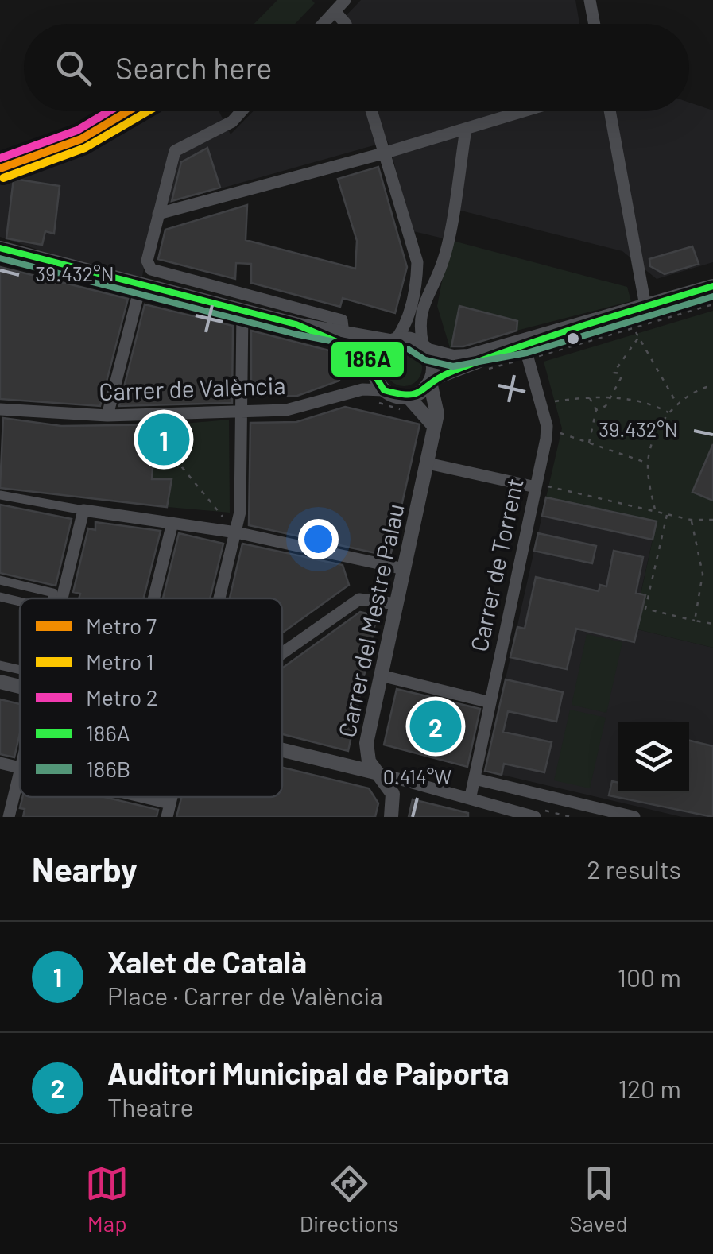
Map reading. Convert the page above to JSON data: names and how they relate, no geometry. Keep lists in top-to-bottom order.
{
  "streets": {
    "street": ["Carrer de València", "Carrer de Torrent", "Carrer del Mestre Palau"]
  },
  "crossings": [
    ["Carrer de València", "Carrer del Mestre Palau"]
  ],
  "lines": [
    "metro line 7",
    "metro line 1",
    "metro line 2",
    "transit line 186A",
    "transit line 186B"
  ],
  "legend": [
    "Metro 7",
    "Metro 1",
    "Metro 2",
    "186A",
    "186B"
  ],
  "page": {
    "search": "Search here",
    "pins": ["1", "2"],
    "heading": ["Nearby", "2 results"],
    "list": [
      {
        "mark": "1",
        "name": "Xalet de Català",
        "note": "Place · Carrer de València",
        "value": "100 m"
      },
      {
        "mark": "2",
        "name": "Auditori Municipal de Paiporta",
        "note": "Theatre",
        "value": "120 m"
      }
    ],
    "nav": ["Map", "Directions", "Saved"]
  },
  "coordinates": ["39.432°N", "0.414°W"]
}
